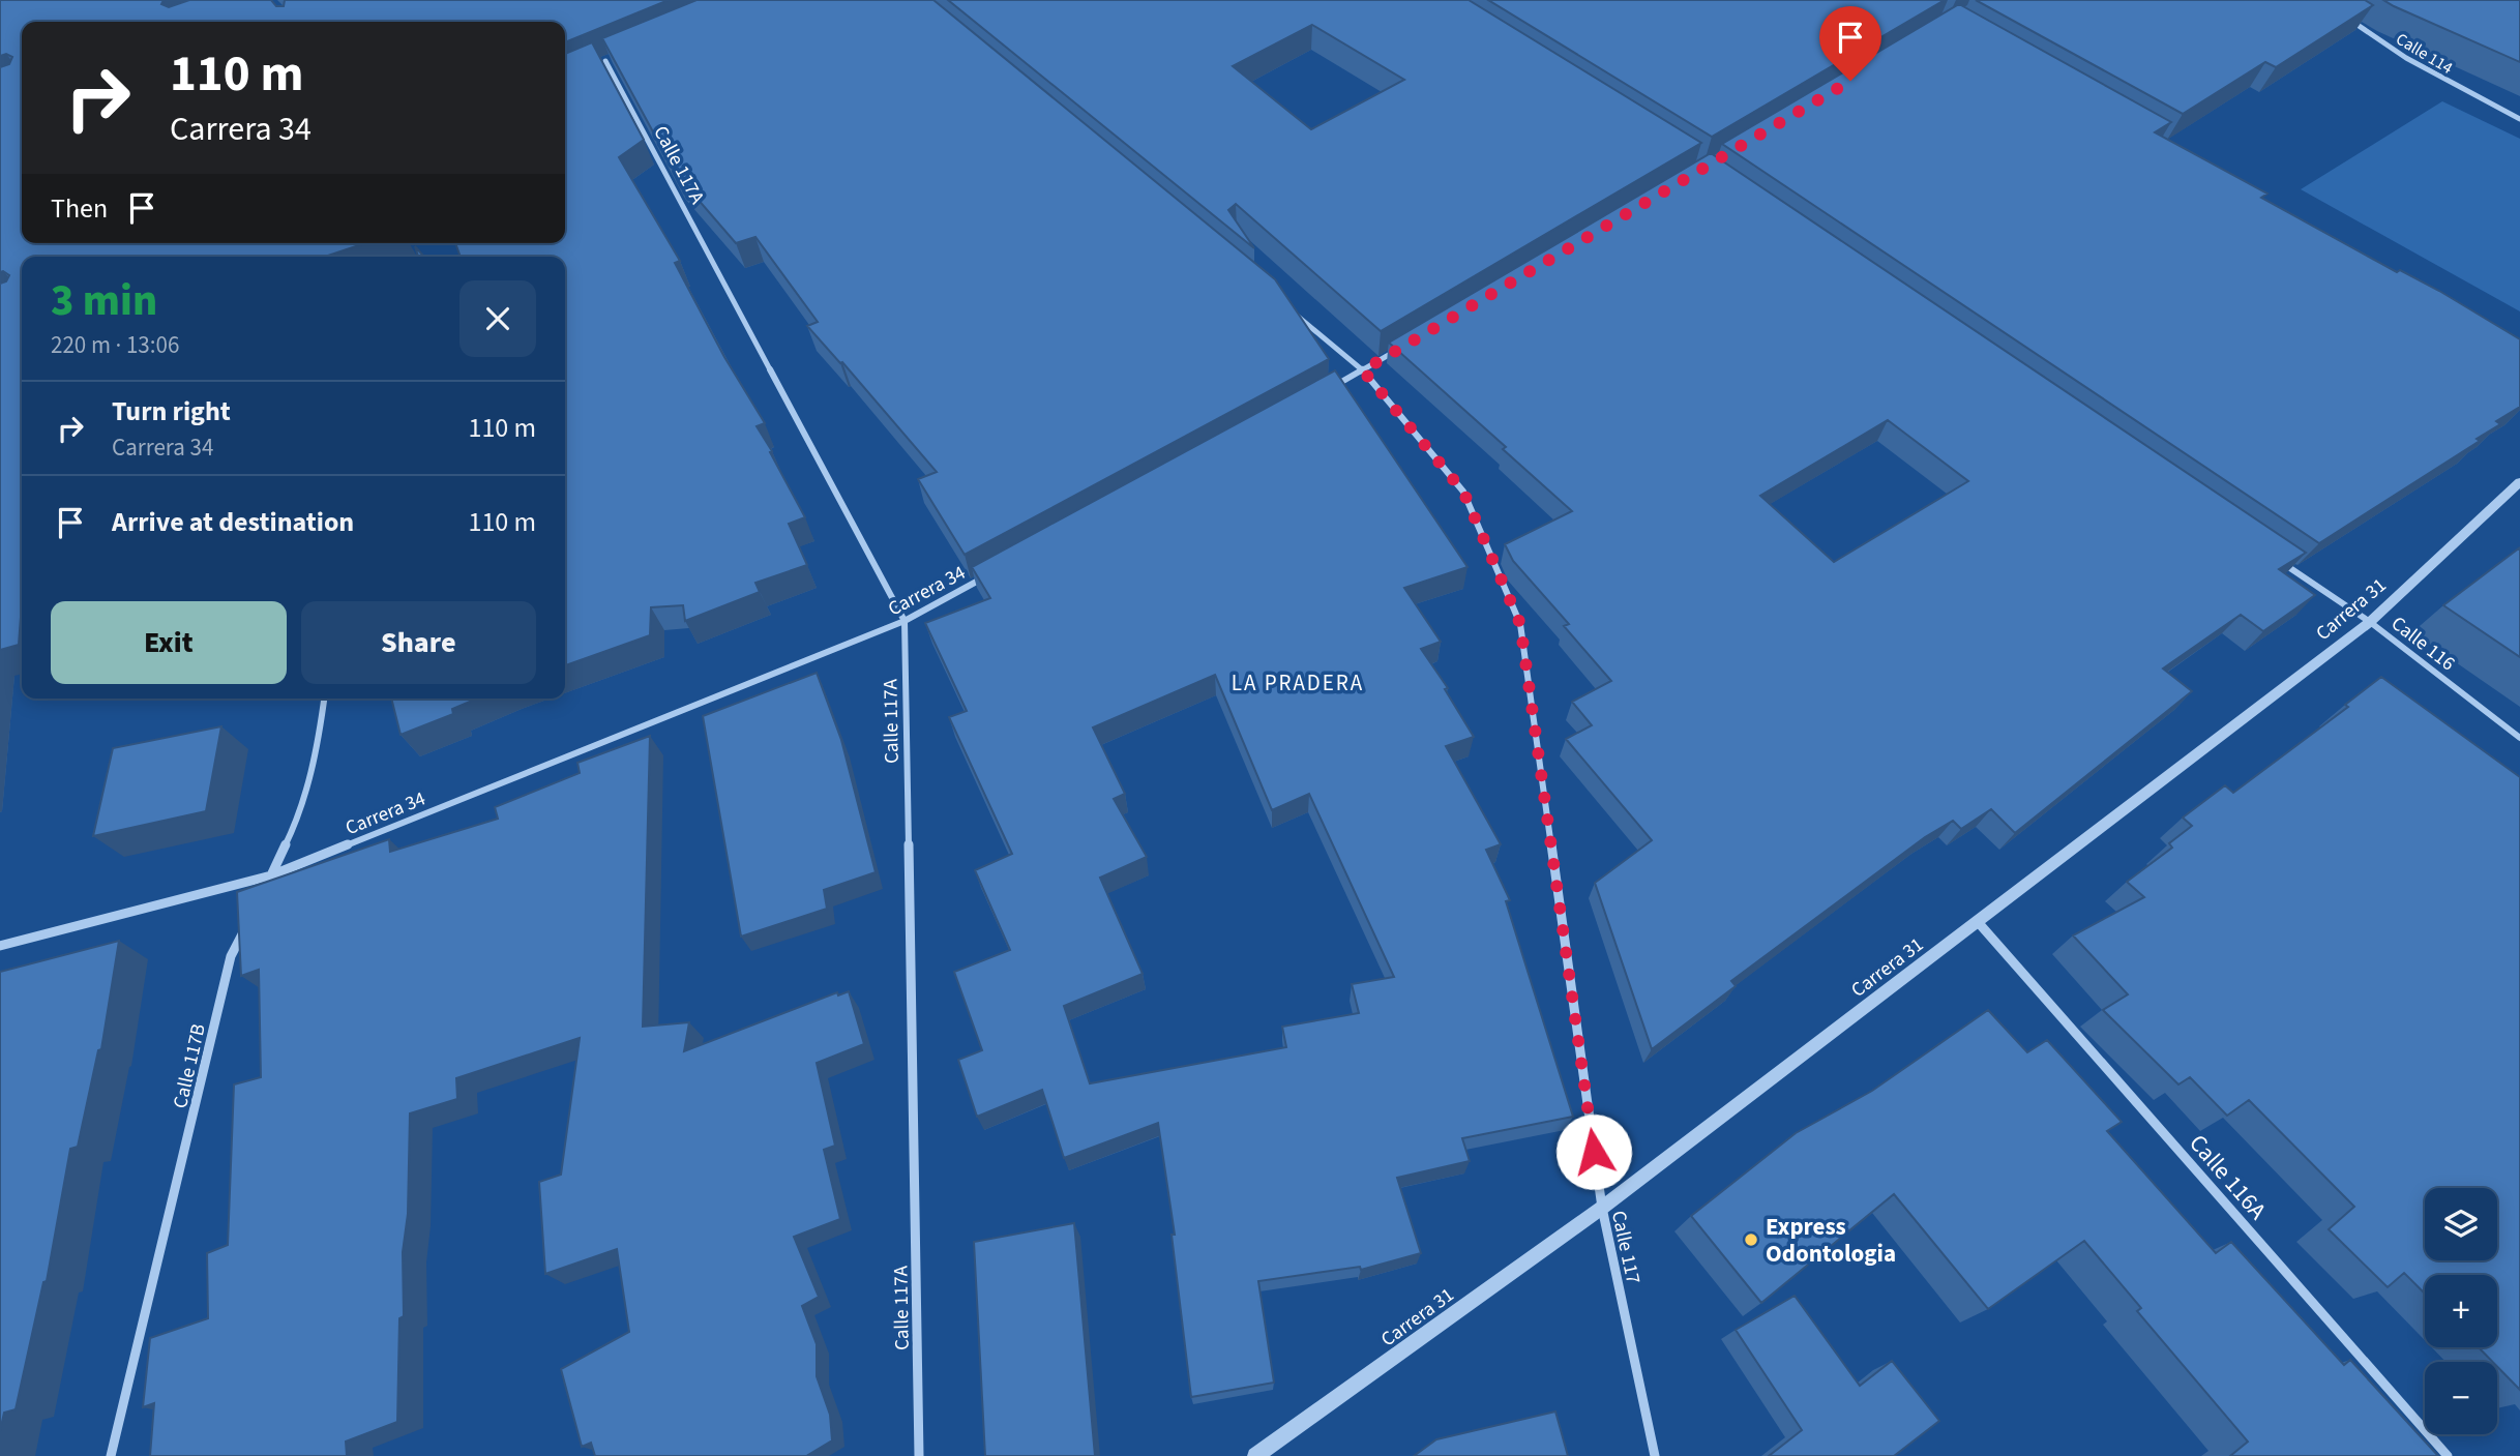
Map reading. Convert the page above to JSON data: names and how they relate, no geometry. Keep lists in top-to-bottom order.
{
  "streets": {
    "street": [
      "Calle 114",
      "Calle 117A",
      "Carrera 34",
      "Carrera 31",
      "Calle 116",
      "Calle 117B",
      "Calle 116A",
      "Calle 117"
    ]
  },
  "crossings": [
    ["Calle 117A", "Carrera 34"],
    ["Carrera 31", "Calle 116"],
    ["Carrera 31", "Calle 116A"],
    ["Carrera 31", "Calle 117"]
  ],
  "districts": ["LA PRADERA"],
  "places": ["Express Odontologia"],
  "page": {
    "turn": ["110 m", "Carrera 34"],
    "then": "Then",
    "heading": ["3 min", "220 m · 13:06"],
    "list": [
      {
        "name": "Turn right",
        "note": "Carrera 34",
        "value": "110 m"
      },
      {
        "name": "Arrive at destination",
        "value": "110 m"
      }
    ],
    "buttons": ["Exit", "Share"],
    "map_buttons": ["+", "−"]
  }
}
